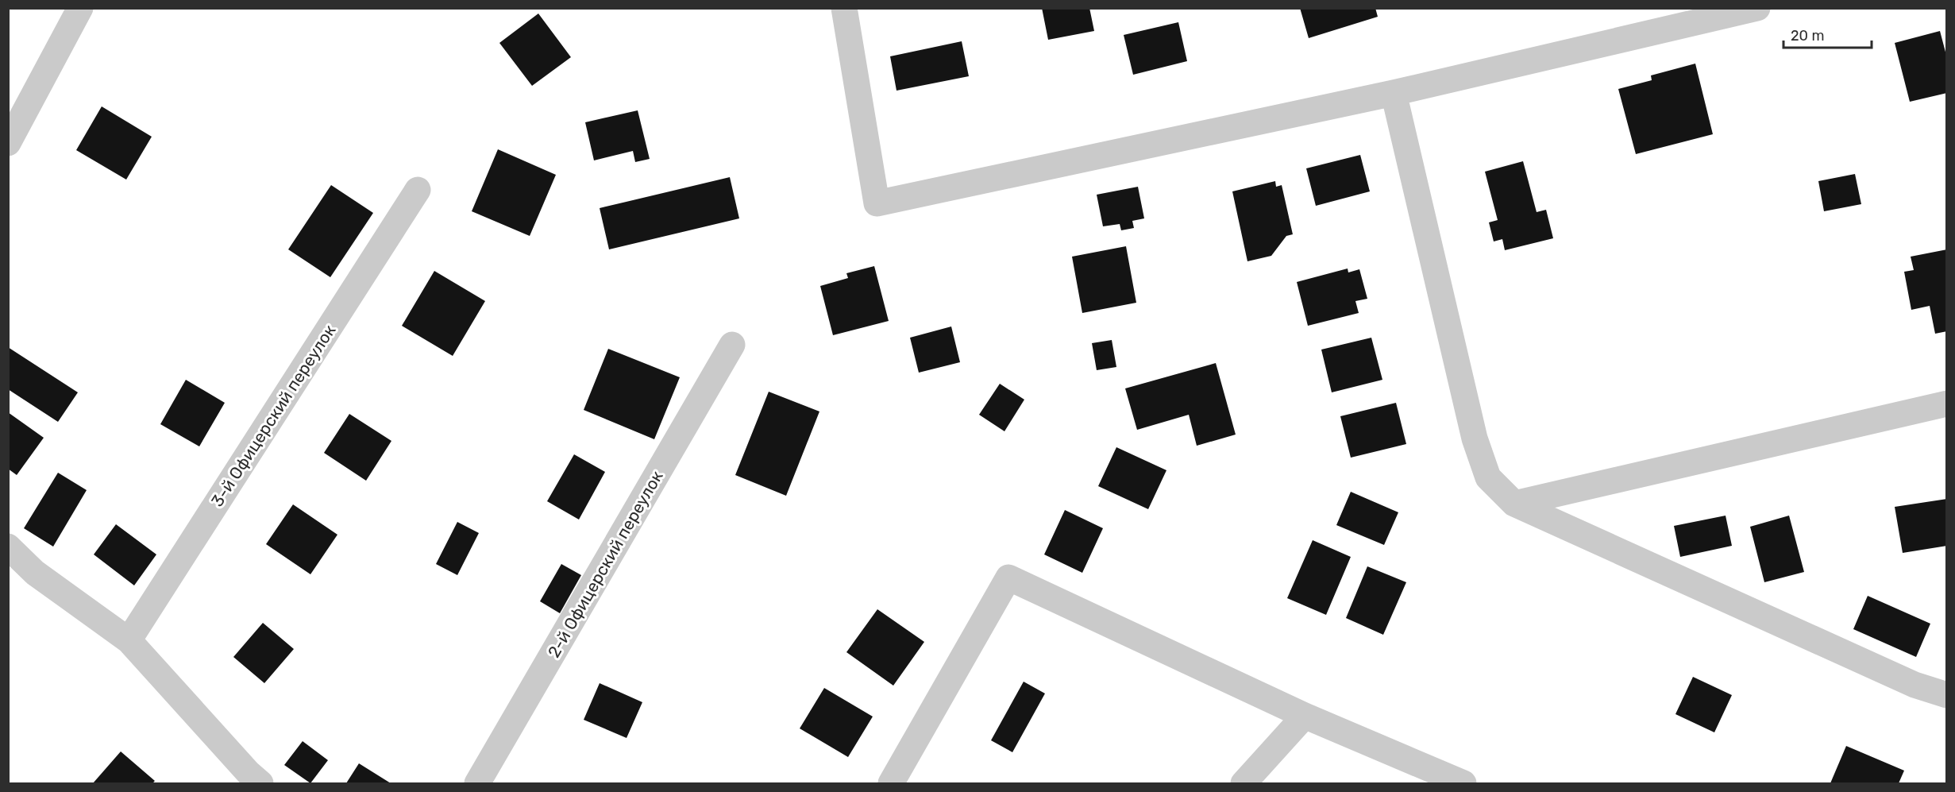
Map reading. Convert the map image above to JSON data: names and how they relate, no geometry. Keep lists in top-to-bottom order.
{
  "streets": {
    "street": ["3-й Офицерский переулок", "2-й Офицерский переулок"]
  },
  "scale_bar": "20 m"
}
